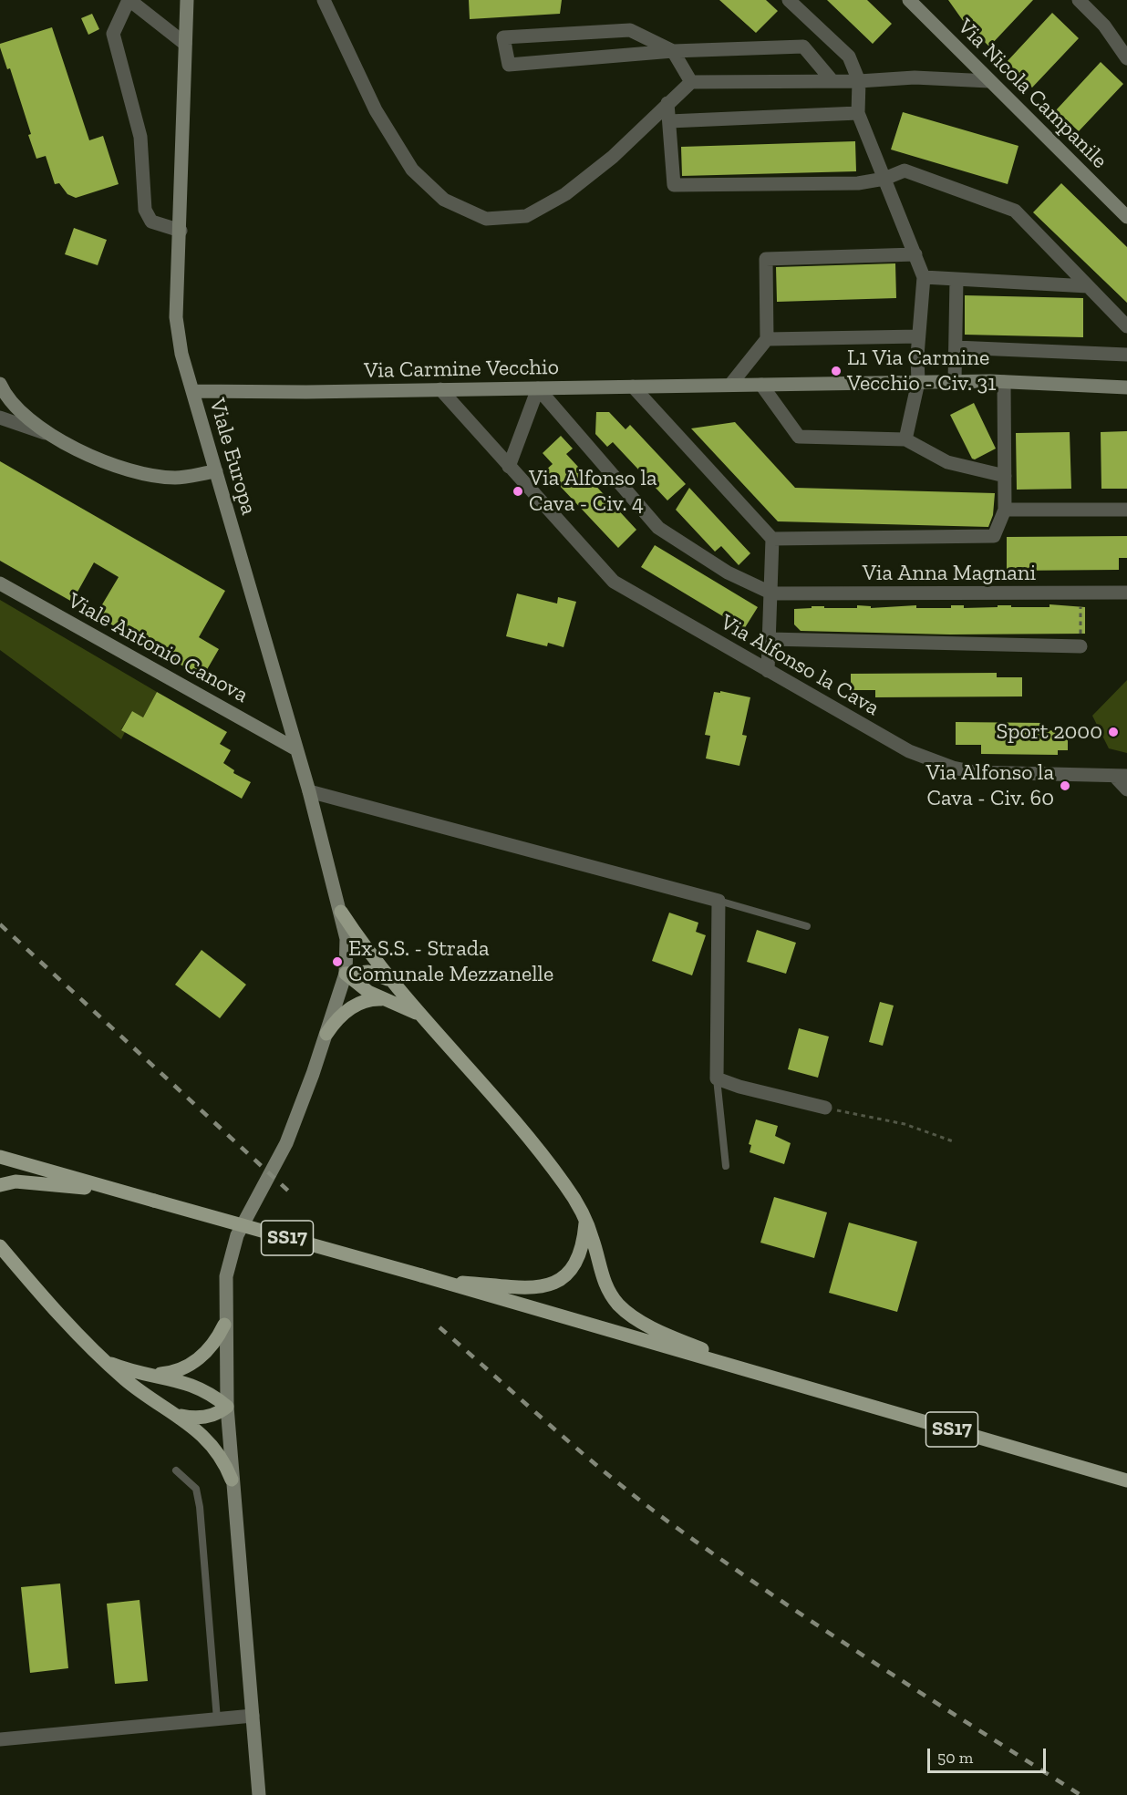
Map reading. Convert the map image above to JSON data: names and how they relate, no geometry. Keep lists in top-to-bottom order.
{
  "streets": {
    "main road": ["SS17"],
    "street": [
      "Via Nicola Campanile",
      "Via Carmine Vecchio",
      "Viale Europa",
      "Via Anna Magnani",
      "Viale Antonio Canova",
      "Via Alfonso la Cava"
    ]
  },
  "crossings": [
    ["Via Carmine Vecchio", "Viale Europa"],
    ["Via Carmine Vecchio", "Via Alfonso la Cava"],
    ["Viale Europa", "Viale Antonio Canova"]
  ],
  "places": [
    "L1 Via Carmine Vecchio - Civ. 31",
    "Via Alfonso la Cava - Civ. 4",
    "Sport 2000",
    "Via Alfonso la Cava - Civ. 60",
    "Ex S.S. - Strada Comunale Mezzanelle"
  ],
  "scale_bar": "50 m"
}
